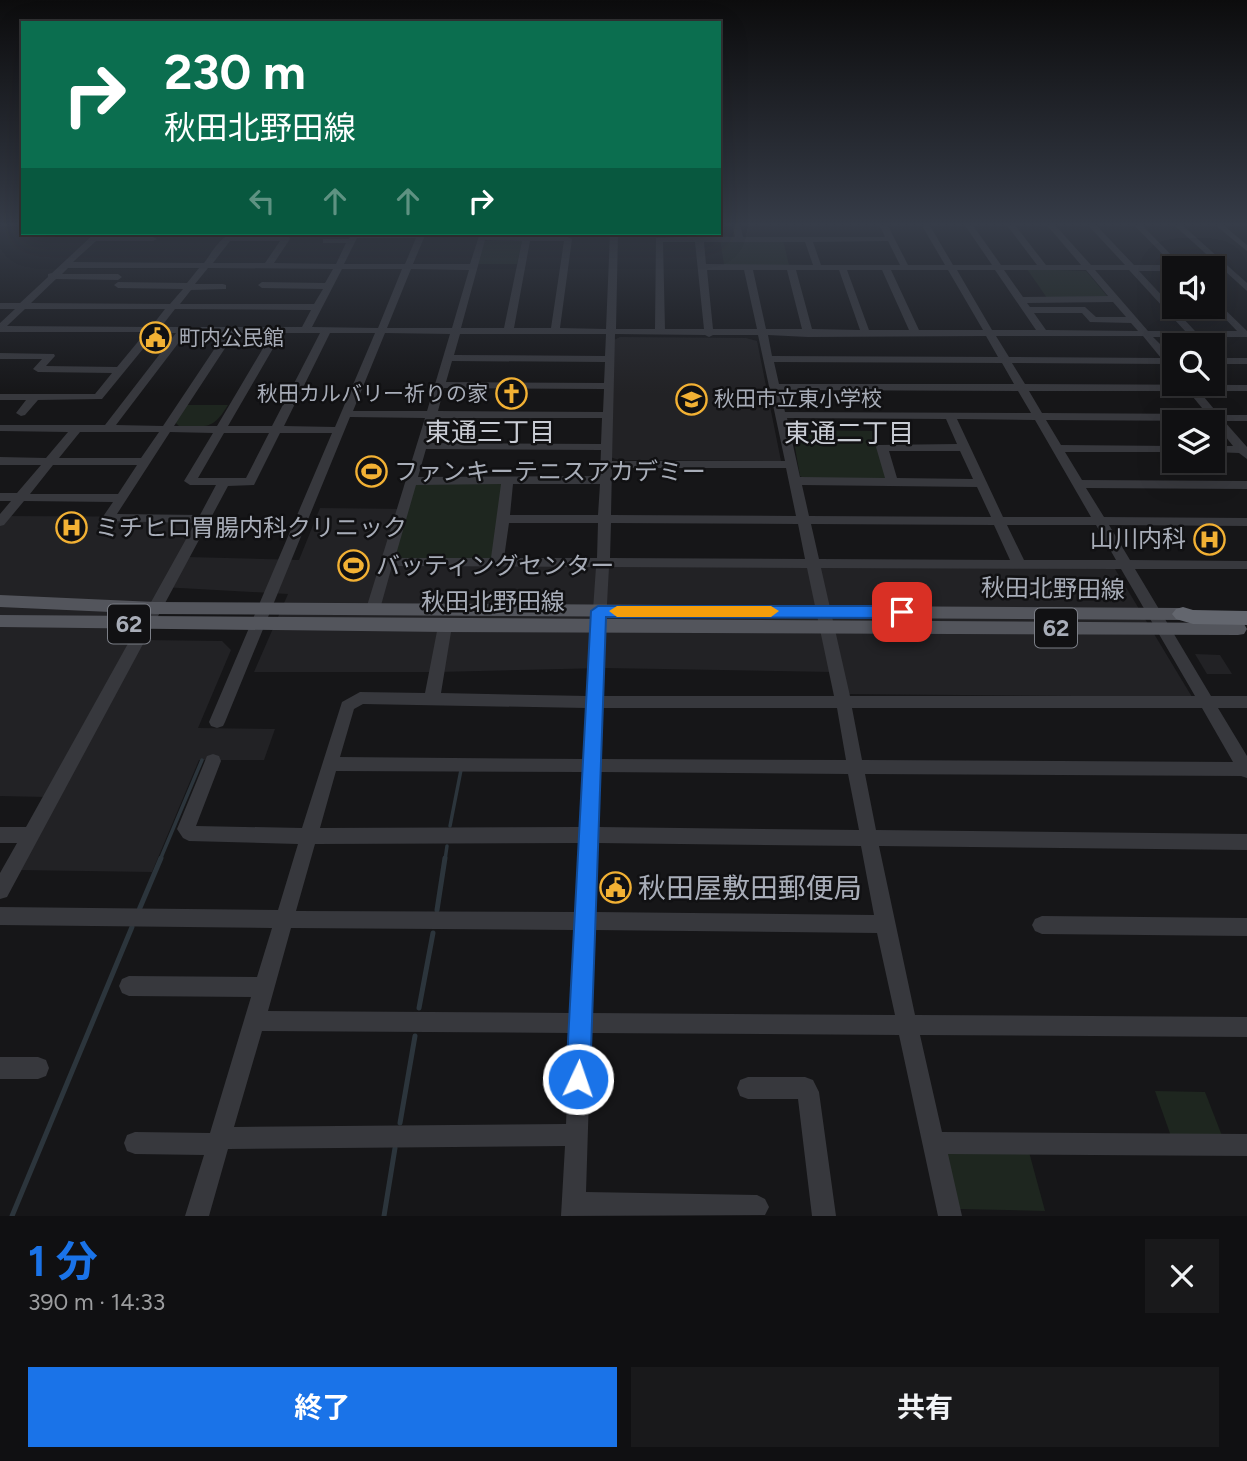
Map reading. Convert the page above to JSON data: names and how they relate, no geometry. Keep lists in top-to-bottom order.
{
  "streets": {
    "highway": ["62"],
    "main road": ["秋田北野田線"]
  },
  "crossings": [
    ["秋田北野田線", "62"]
  ],
  "districts": ["東通三丁目", "東通二丁目"],
  "places": {
    "public building": ["町内公民館", "秋田屋敷田郵便局"],
    "church": ["秋田カルバリー祈りの家"],
    "school or university": ["秋田市立東小学校"],
    "sports": ["ファンキーテニスアカデミー", "バッティングセンター"],
    "hospital": ["ミチヒロ胃腸内科クリニック", "山川内科"]
  },
  "page": {
    "turn": ["230 m", "秋田北野田線"],
    "heading": ["1 分", "390 m · 14:33"],
    "buttons": ["終了", "共有"]
  }
}
